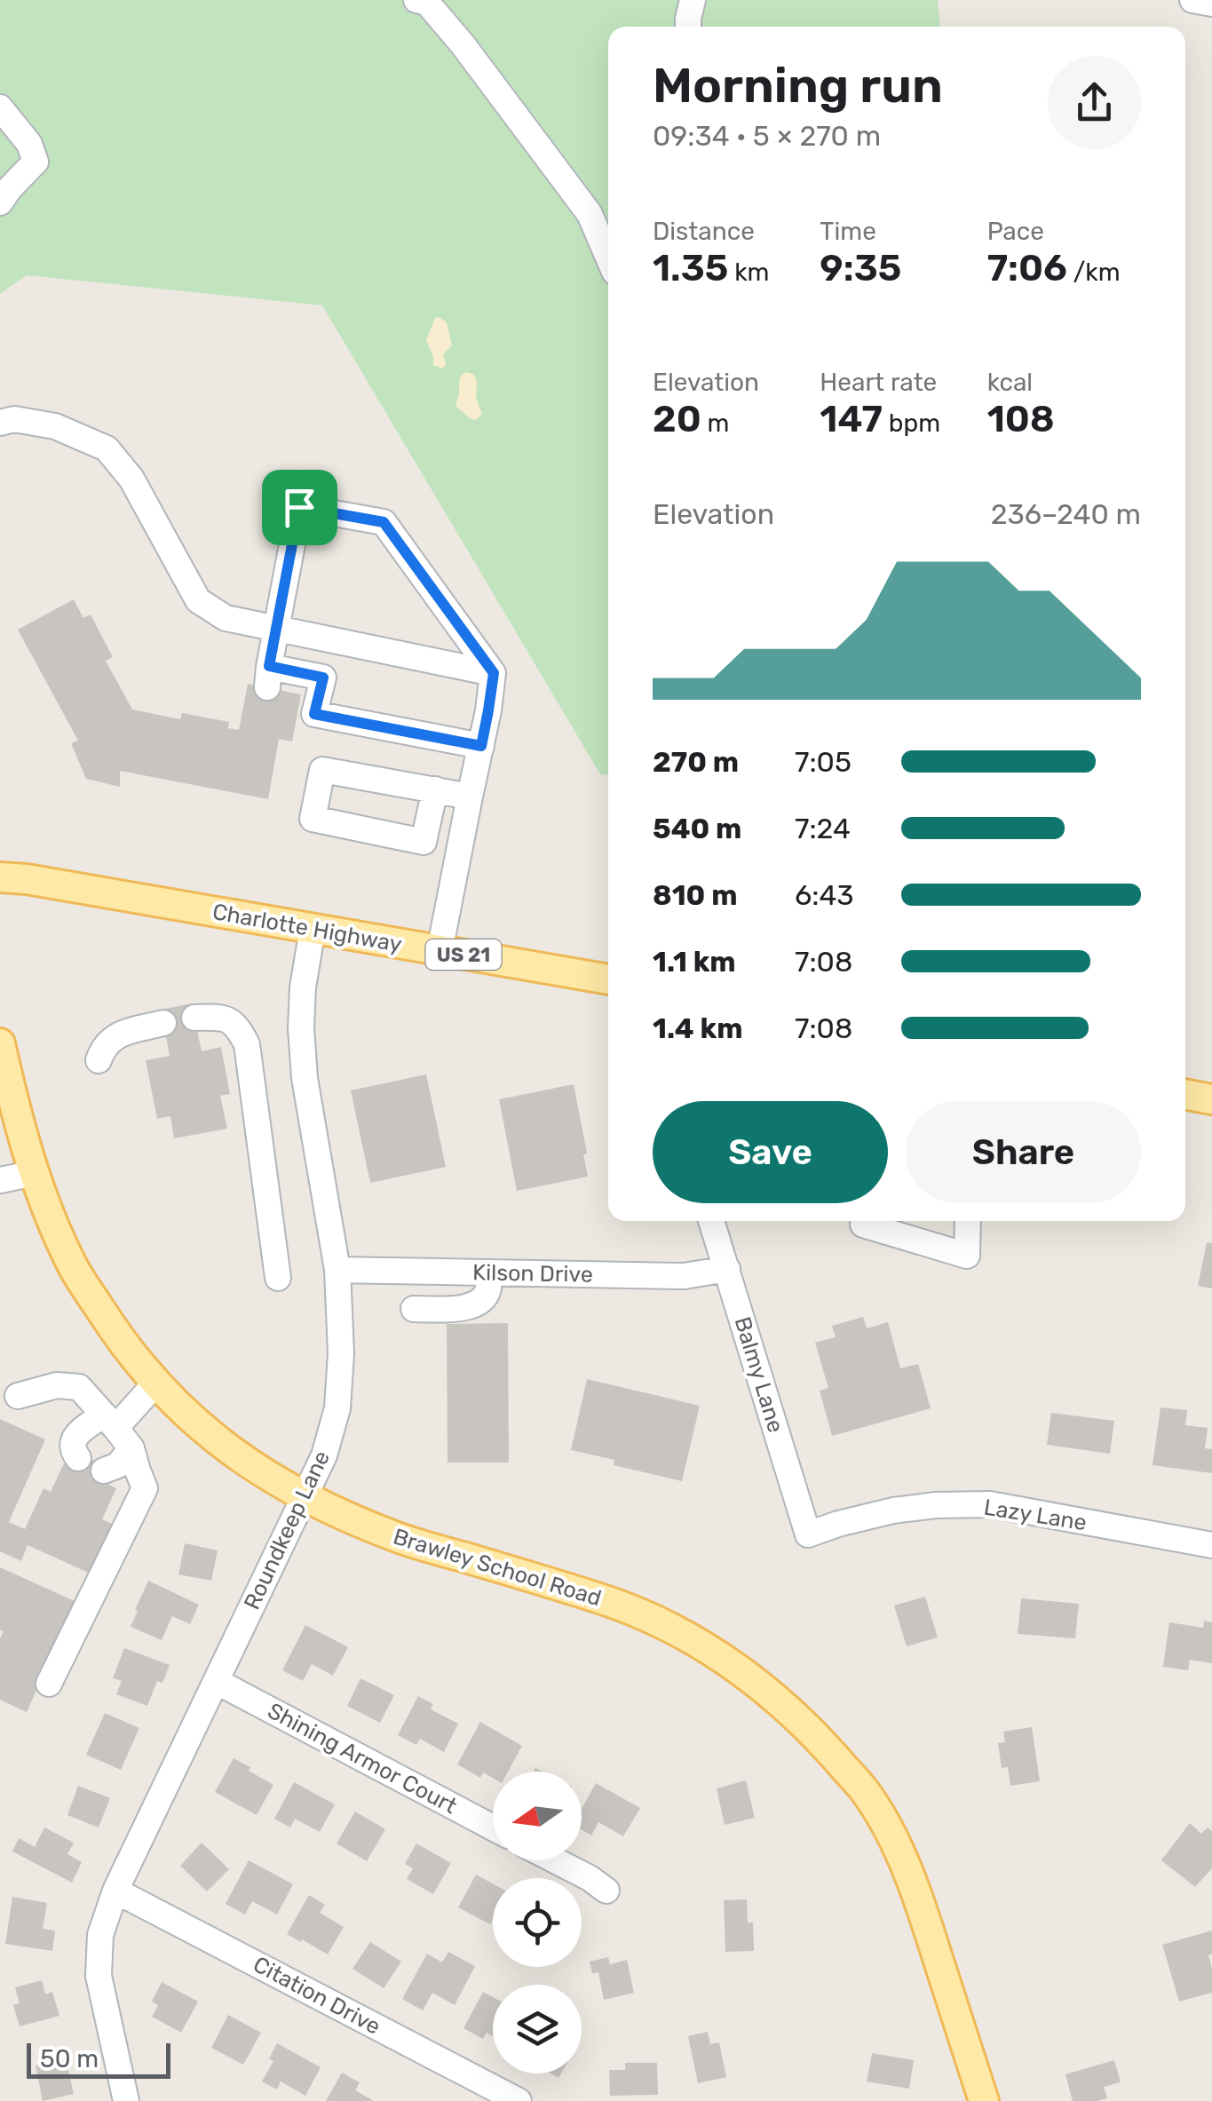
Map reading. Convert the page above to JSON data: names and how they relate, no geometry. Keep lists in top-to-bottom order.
{
  "streets": {
    "main road": ["Charlotte Highway", "US 21", "Brawley School Road"],
    "street": [
      "Kilson Drive",
      "Balmy Lane",
      "Lazy Lane",
      "Roundkeep Lane",
      "Shining Armor Court",
      "Citation Drive"
    ]
  },
  "crossings": [
    ["Charlotte Highway", "Roundkeep Lane"],
    ["Kilson Drive", "Balmy Lane"],
    ["Kilson Drive", "Roundkeep Lane"],
    ["Balmy Lane", "Lazy Lane"],
    ["Roundkeep Lane", "Brawley School Road"],
    ["Roundkeep Lane", "Shining Armor Court"],
    ["Roundkeep Lane", "Citation Drive"]
  ],
  "scale_bar": "50 m",
  "north": "left",
  "page": {
    "heading": ["Morning run", "09:34 · 5 × 270 m"],
    "stats": [
      ["Distance", "1.35 km"],
      ["Time", "9:35"],
      ["Pace", "7:06 /km"],
      ["Elevation", "20 m"],
      ["Heart rate", "147 bpm"],
      ["kcal", "108"]
    ],
    "chart": ["Elevation", "236–240 m"],
    "list": [
      {
        "name": "270 m",
        "note": "7:05"
      },
      {
        "name": "540 m",
        "note": "7:24"
      },
      {
        "name": "810 m",
        "note": "6:43"
      },
      {
        "name": "1.1 km",
        "note": "7:08"
      },
      {
        "name": "1.4 km",
        "note": "7:08"
      }
    ],
    "buttons": ["Save", "Share"],
    "scale": "50 m"
  }
}
